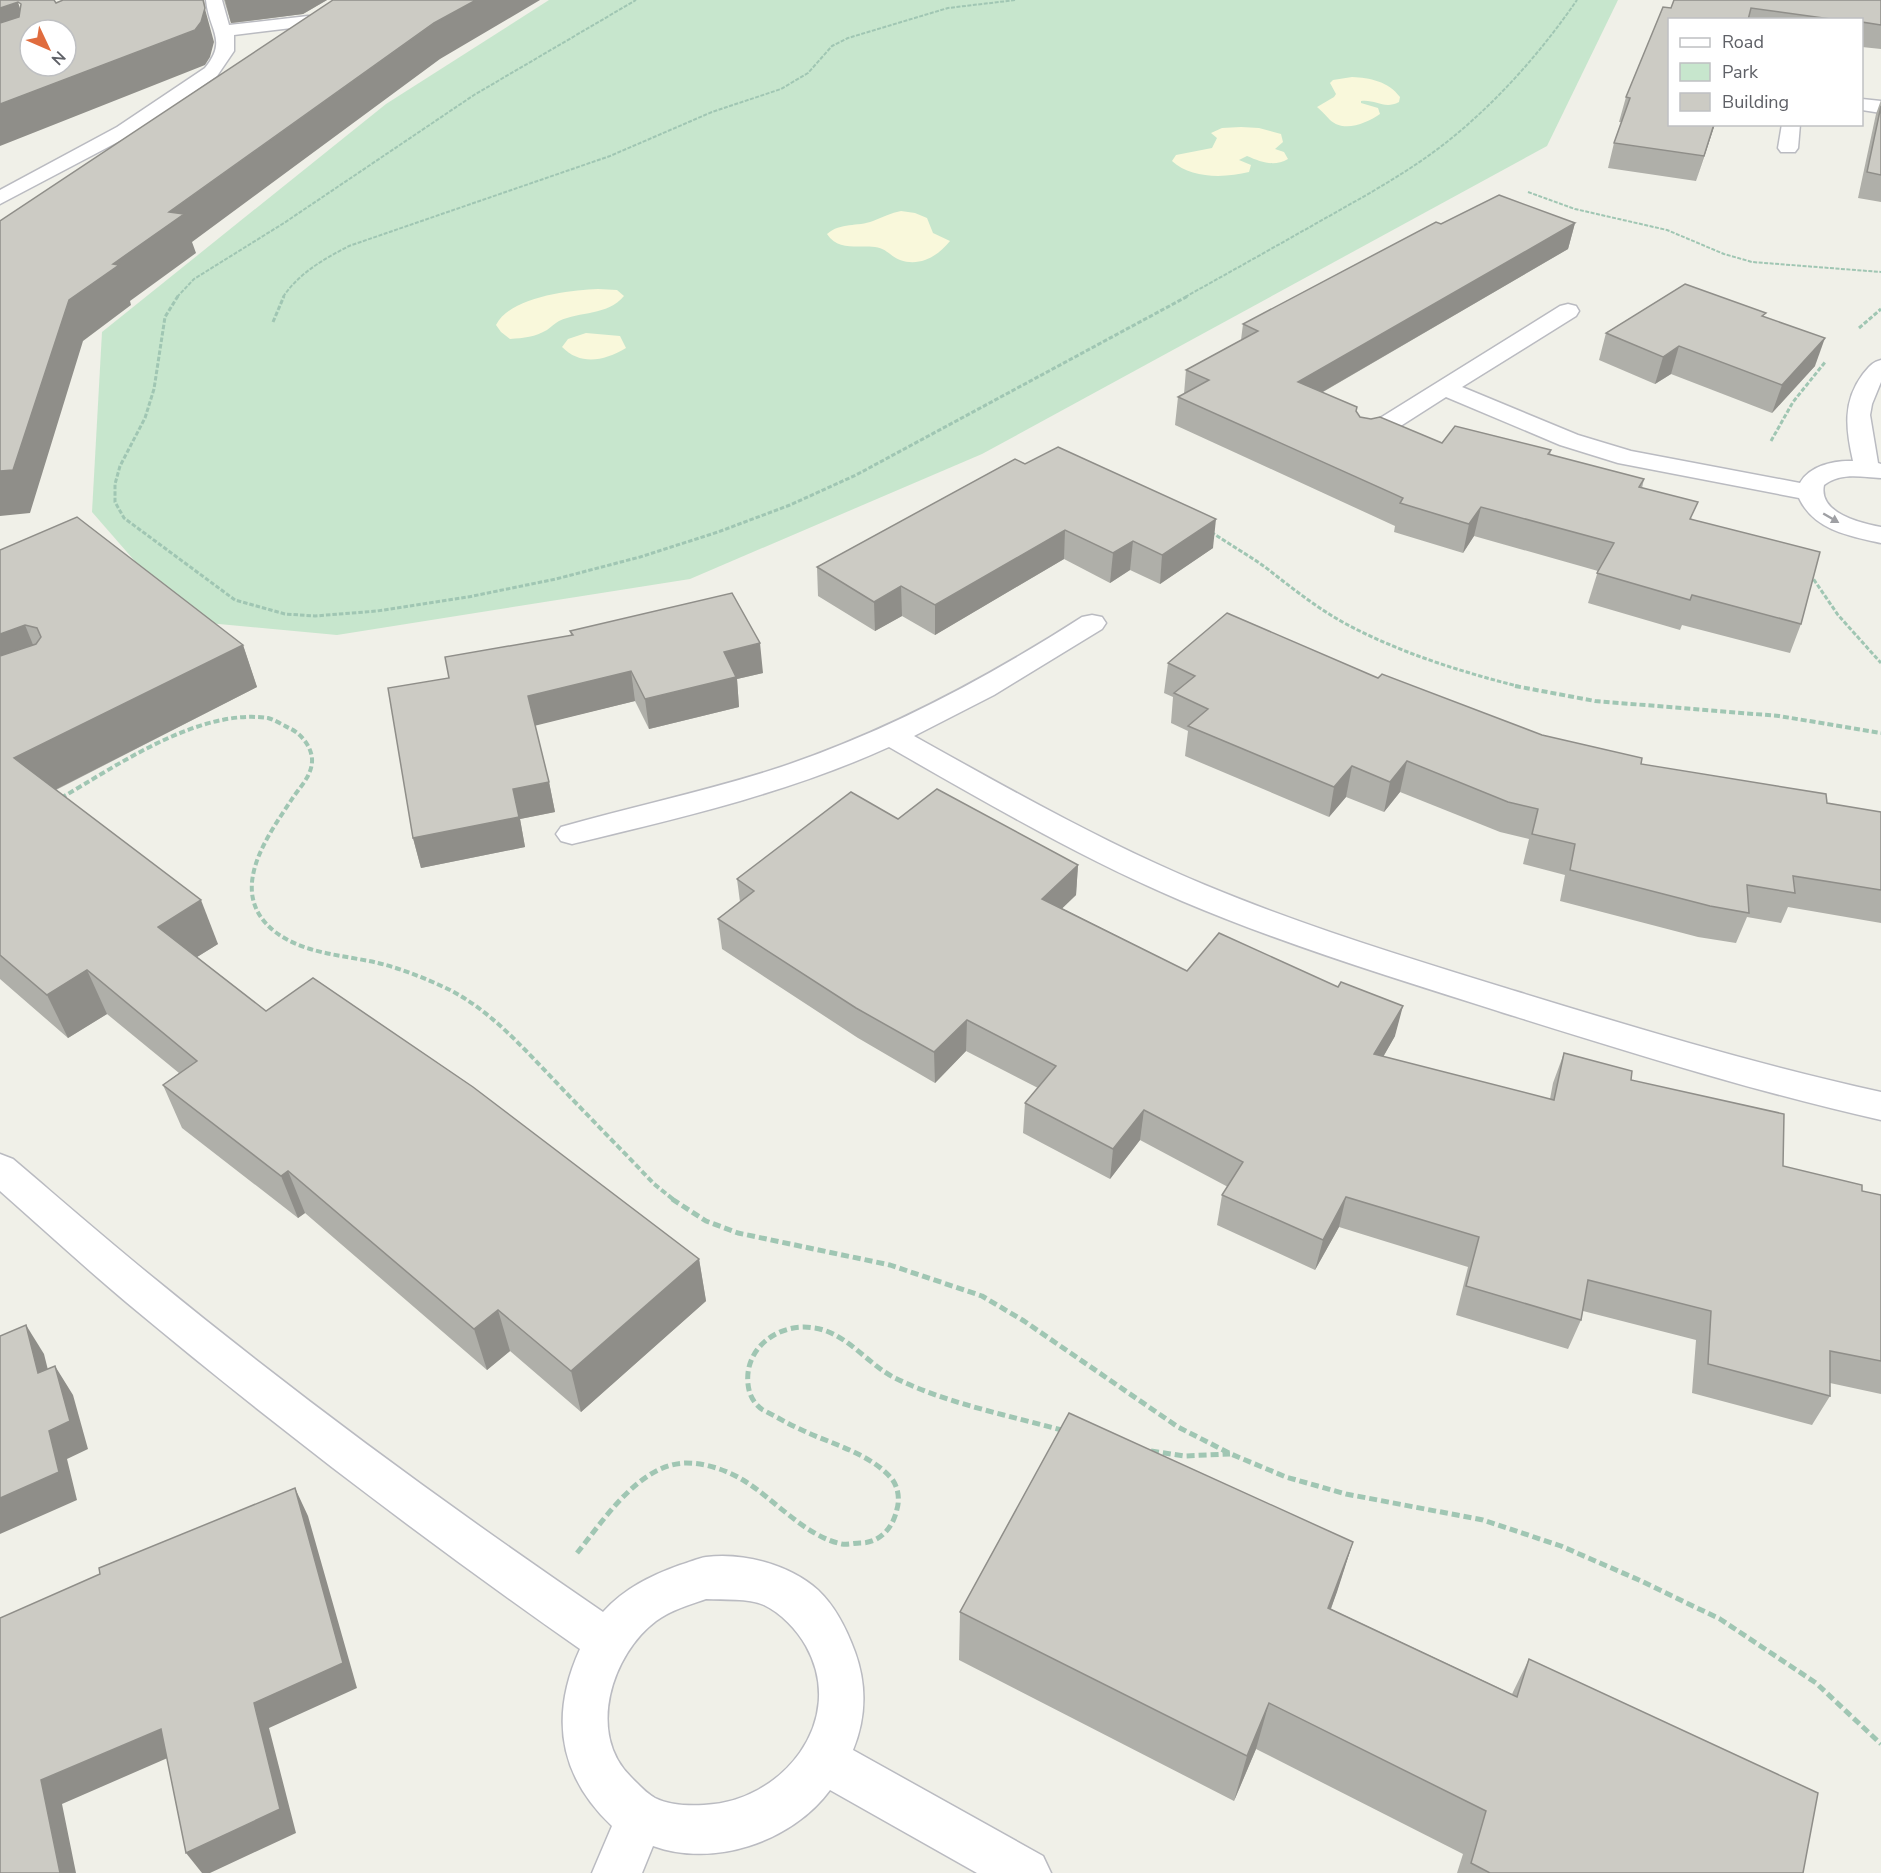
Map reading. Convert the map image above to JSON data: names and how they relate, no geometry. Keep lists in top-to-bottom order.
{
  "legend": ["Road", "Park", "Building"],
  "north": "bottom right"
}
